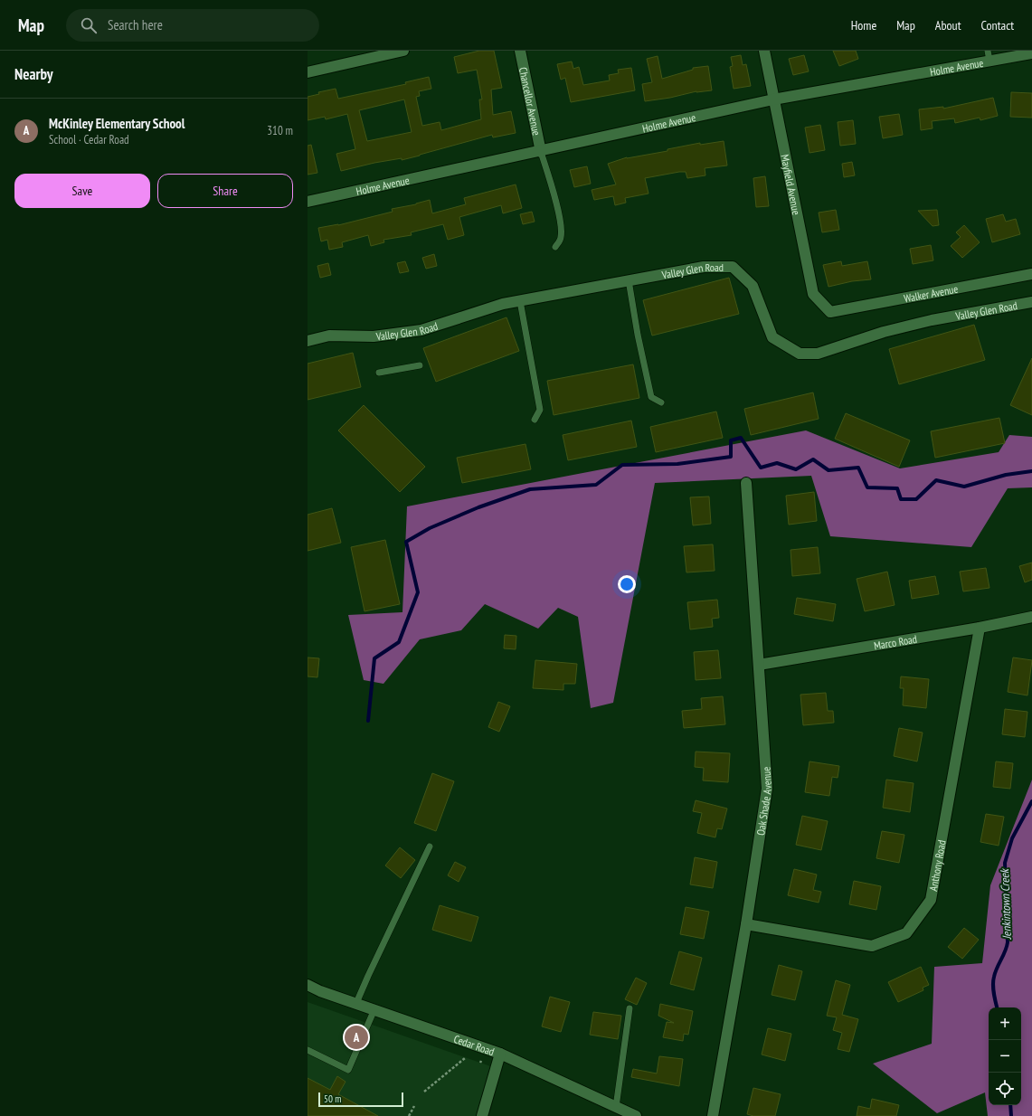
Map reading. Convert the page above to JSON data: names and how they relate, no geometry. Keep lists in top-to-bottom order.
{
  "streets": {
    "street": [
      "Holme Avenue",
      "Chancellor Avenue",
      "Mayfield Avenue",
      "Valley Glen Road",
      "Walker Avenue",
      "Marco Road",
      "Oak Shade Avenue",
      "Anthony Road",
      "Cedar Road"
    ]
  },
  "crossings": [
    ["Holme Avenue", "Chancellor Avenue"],
    ["Holme Avenue", "Mayfield Avenue"],
    ["Mayfield Avenue", "Walker Avenue"],
    ["Marco Road", "Oak Shade Avenue"],
    ["Marco Road", "Anthony Road"],
    ["Oak Shade Avenue", "Anthony Road"]
  ],
  "water": ["Jenkintown Creek"],
  "scale_bar": "50 m",
  "page": {
    "header": "Map",
    "search": "Search here",
    "nav": [
      "Home",
      "Map",
      "About",
      "Contact"
    ],
    "heading": "Nearby",
    "list": [
      {
        "mark": "A",
        "name": "McKinley Elementary School",
        "note": "School · Cedar Road",
        "value": "310 m"
      }
    ],
    "buttons": ["Save", "Share"],
    "map_buttons": ["+", "−"],
    "pins": "A",
    "scale": "50 m"
  }
}
